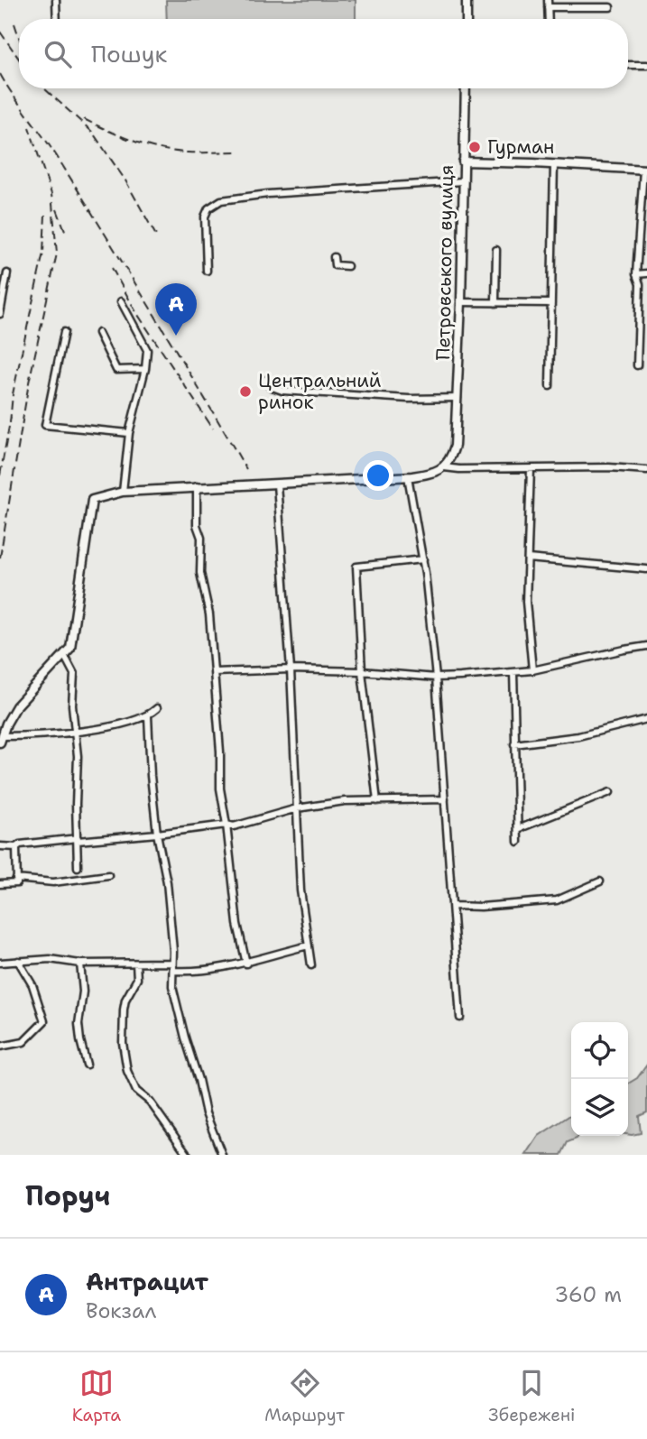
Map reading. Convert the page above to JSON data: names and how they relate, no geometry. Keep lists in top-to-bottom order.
{
  "streets": {
    "street": ["Петровського вулиця"]
  },
  "places": ["Гурман", "Центральний ринок"],
  "page": {
    "search": "Пошук",
    "pins": "A",
    "heading": "Поруч",
    "list": [
      {
        "mark": "A",
        "name": "Антрацит",
        "note": "Вокзал",
        "value": "360 m"
      }
    ],
    "nav": ["Карта", "Маршрут", "Збережені"]
  }
}
